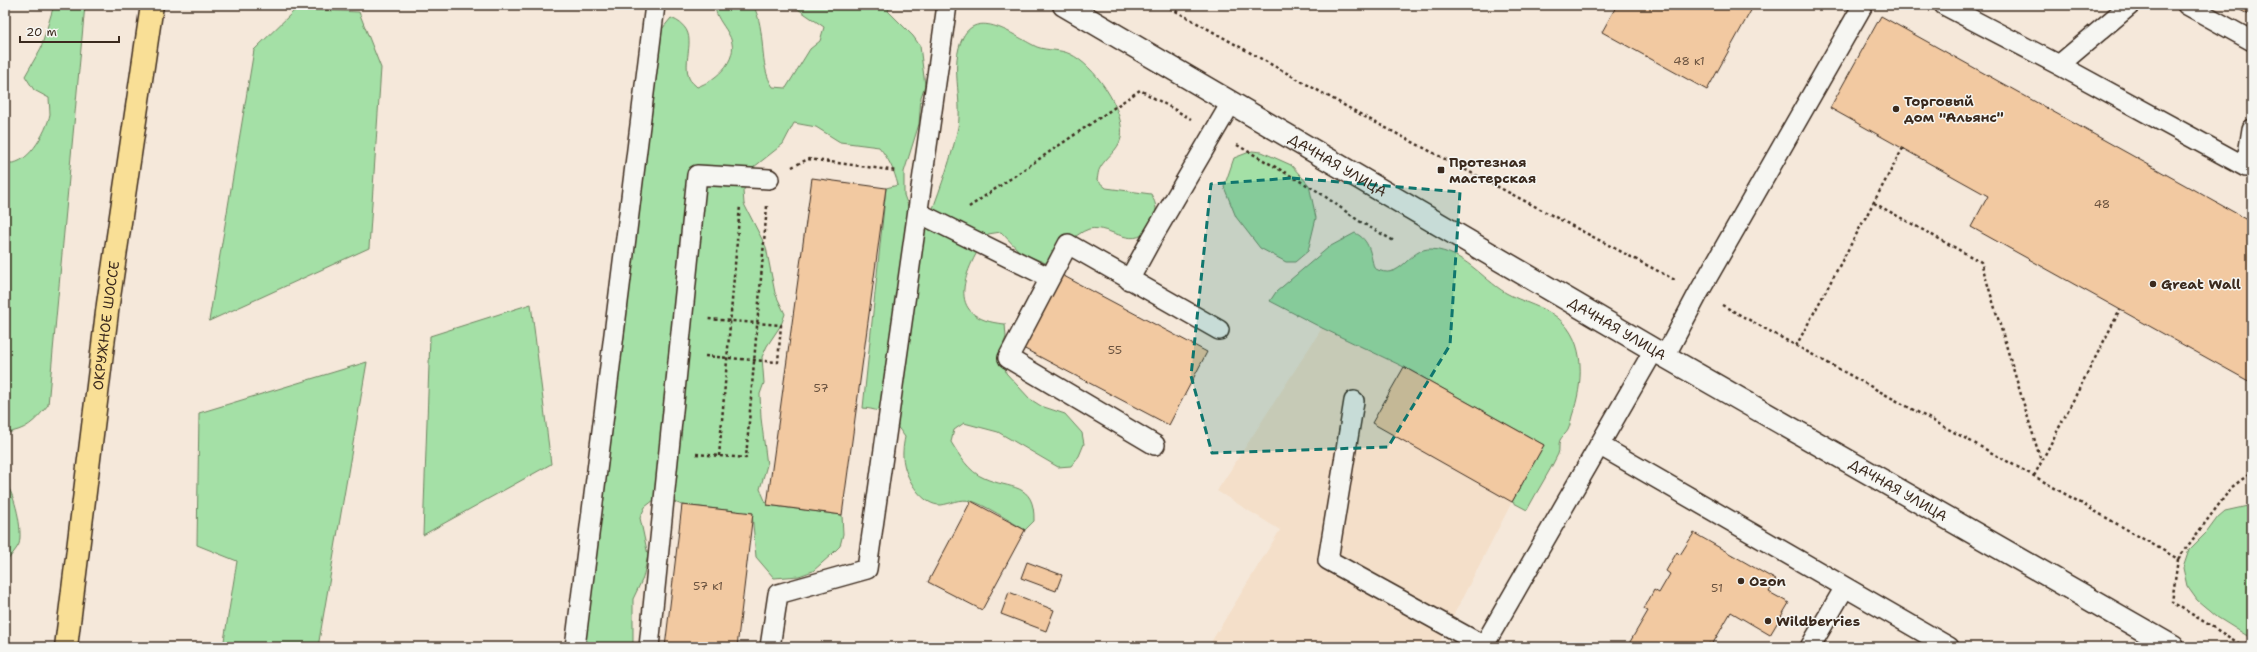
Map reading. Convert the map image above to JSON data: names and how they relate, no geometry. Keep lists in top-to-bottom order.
{
  "streets": {
    "main road": ["ОКРУЖНОЕ ШОССЕ"],
    "street": ["ДАЧНАЯ УЛИЦА"]
  },
  "places": {
    "other": [
      "Торговый дом \"Альянс\"",
      "Great Wall",
      "Ozon",
      "Wildberries"
    ],
    "transit": ["Протезная мастерская"]
  },
  "house_numbers": [
    "48 к1",
    "48",
    "55",
    "57",
    "57 к1",
    "51"
  ],
  "scale_bar": "20 m"
}
